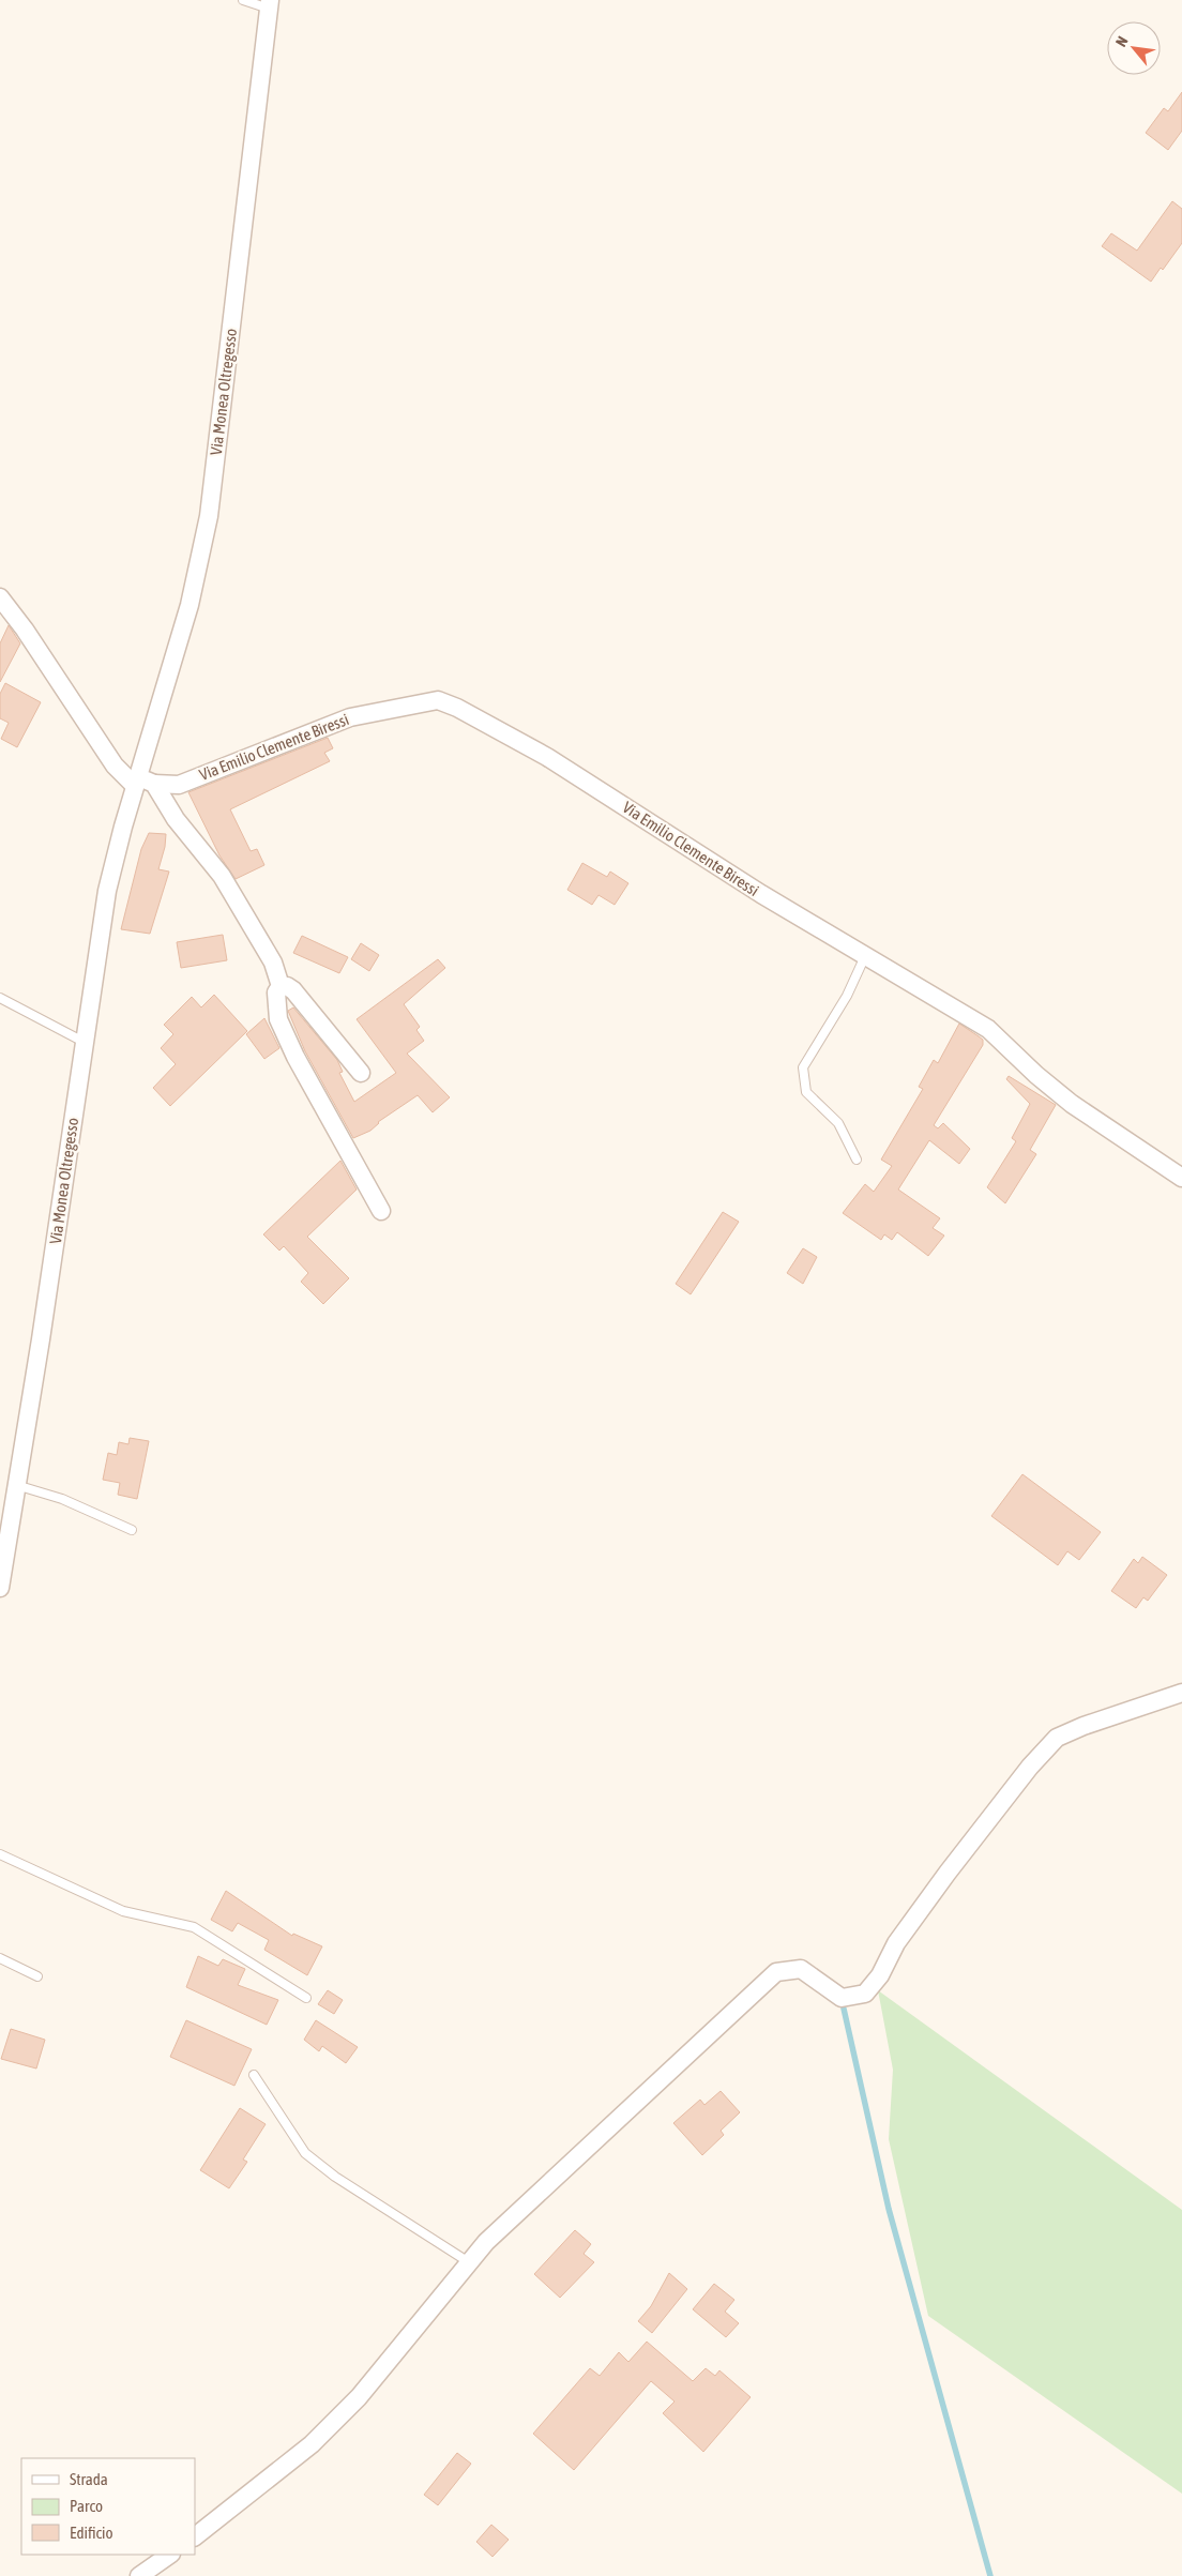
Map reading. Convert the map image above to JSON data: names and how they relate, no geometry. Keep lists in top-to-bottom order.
{
  "streets": {
    "street": ["Via Monea Oltregesso", "Via Emilio Clemente Biressi"]
  },
  "legend": ["Strada", "Parco", "Edificio"],
  "north": "top left"
}
